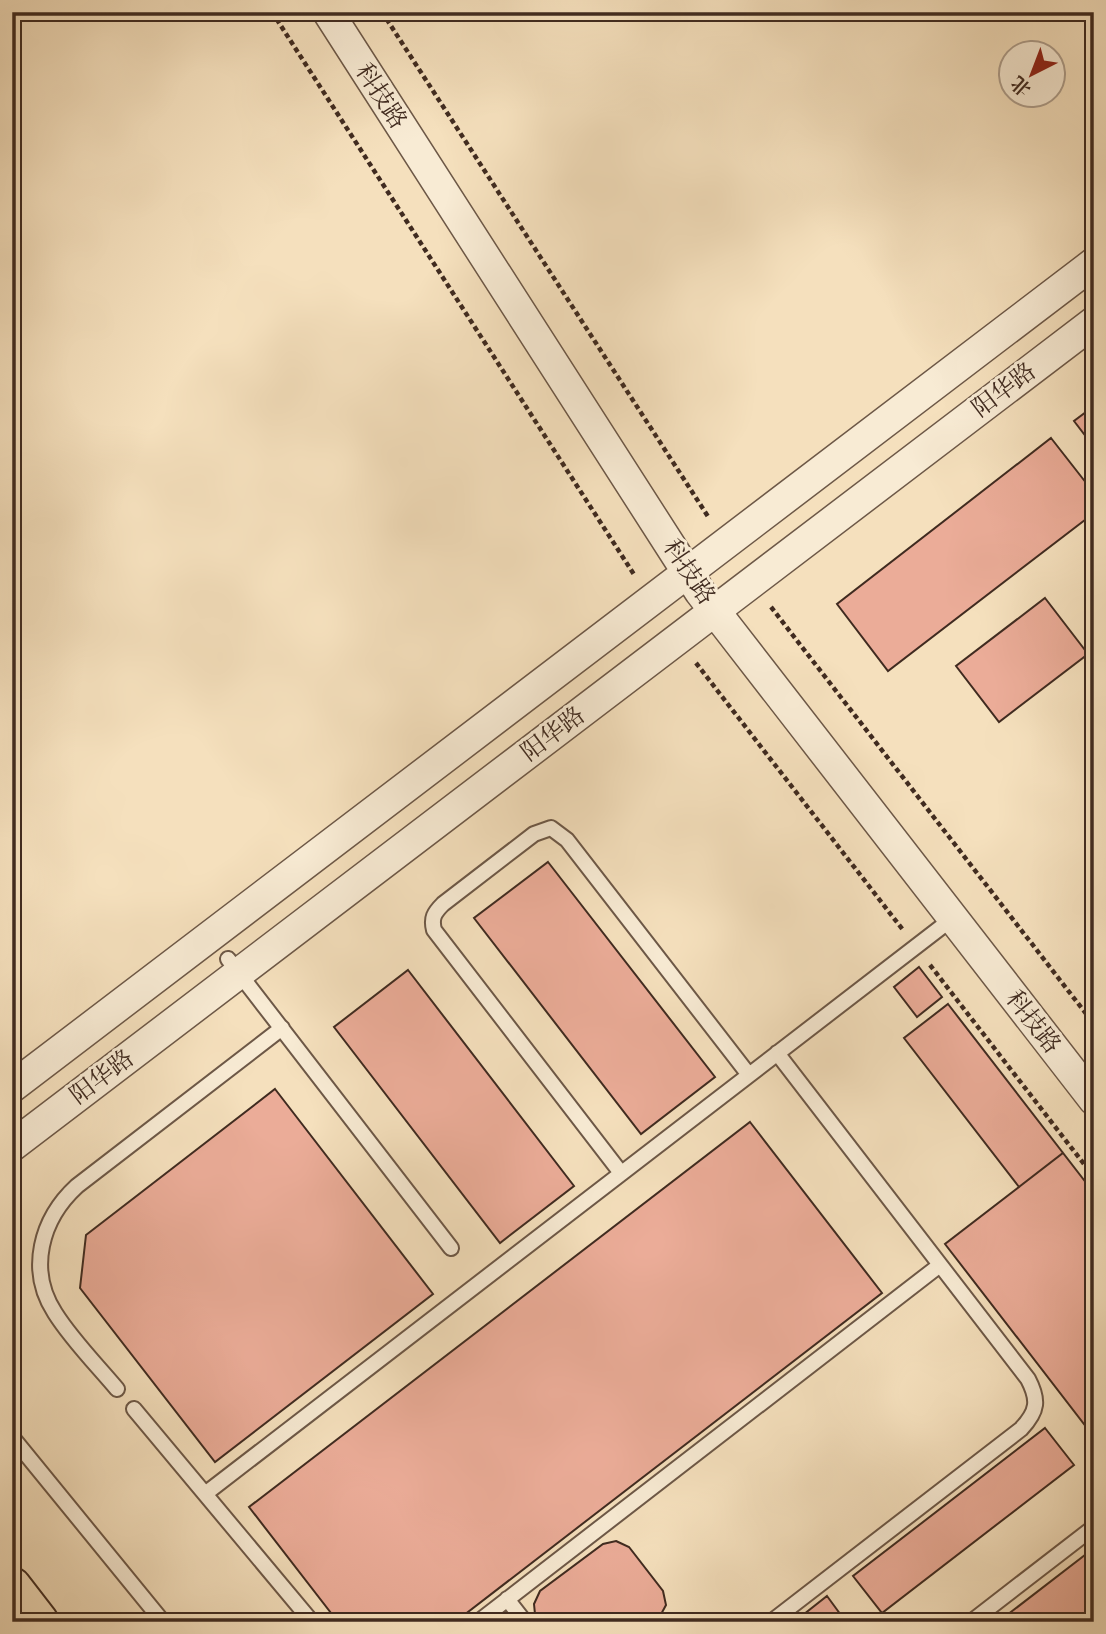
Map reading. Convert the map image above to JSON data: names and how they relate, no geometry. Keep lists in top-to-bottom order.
{
  "streets": {
    "street": ["科技路", "阳华路"]
  },
  "crossings": [
    ["科技路", "阳华路"]
  ],
  "north": "bottom left"
}
